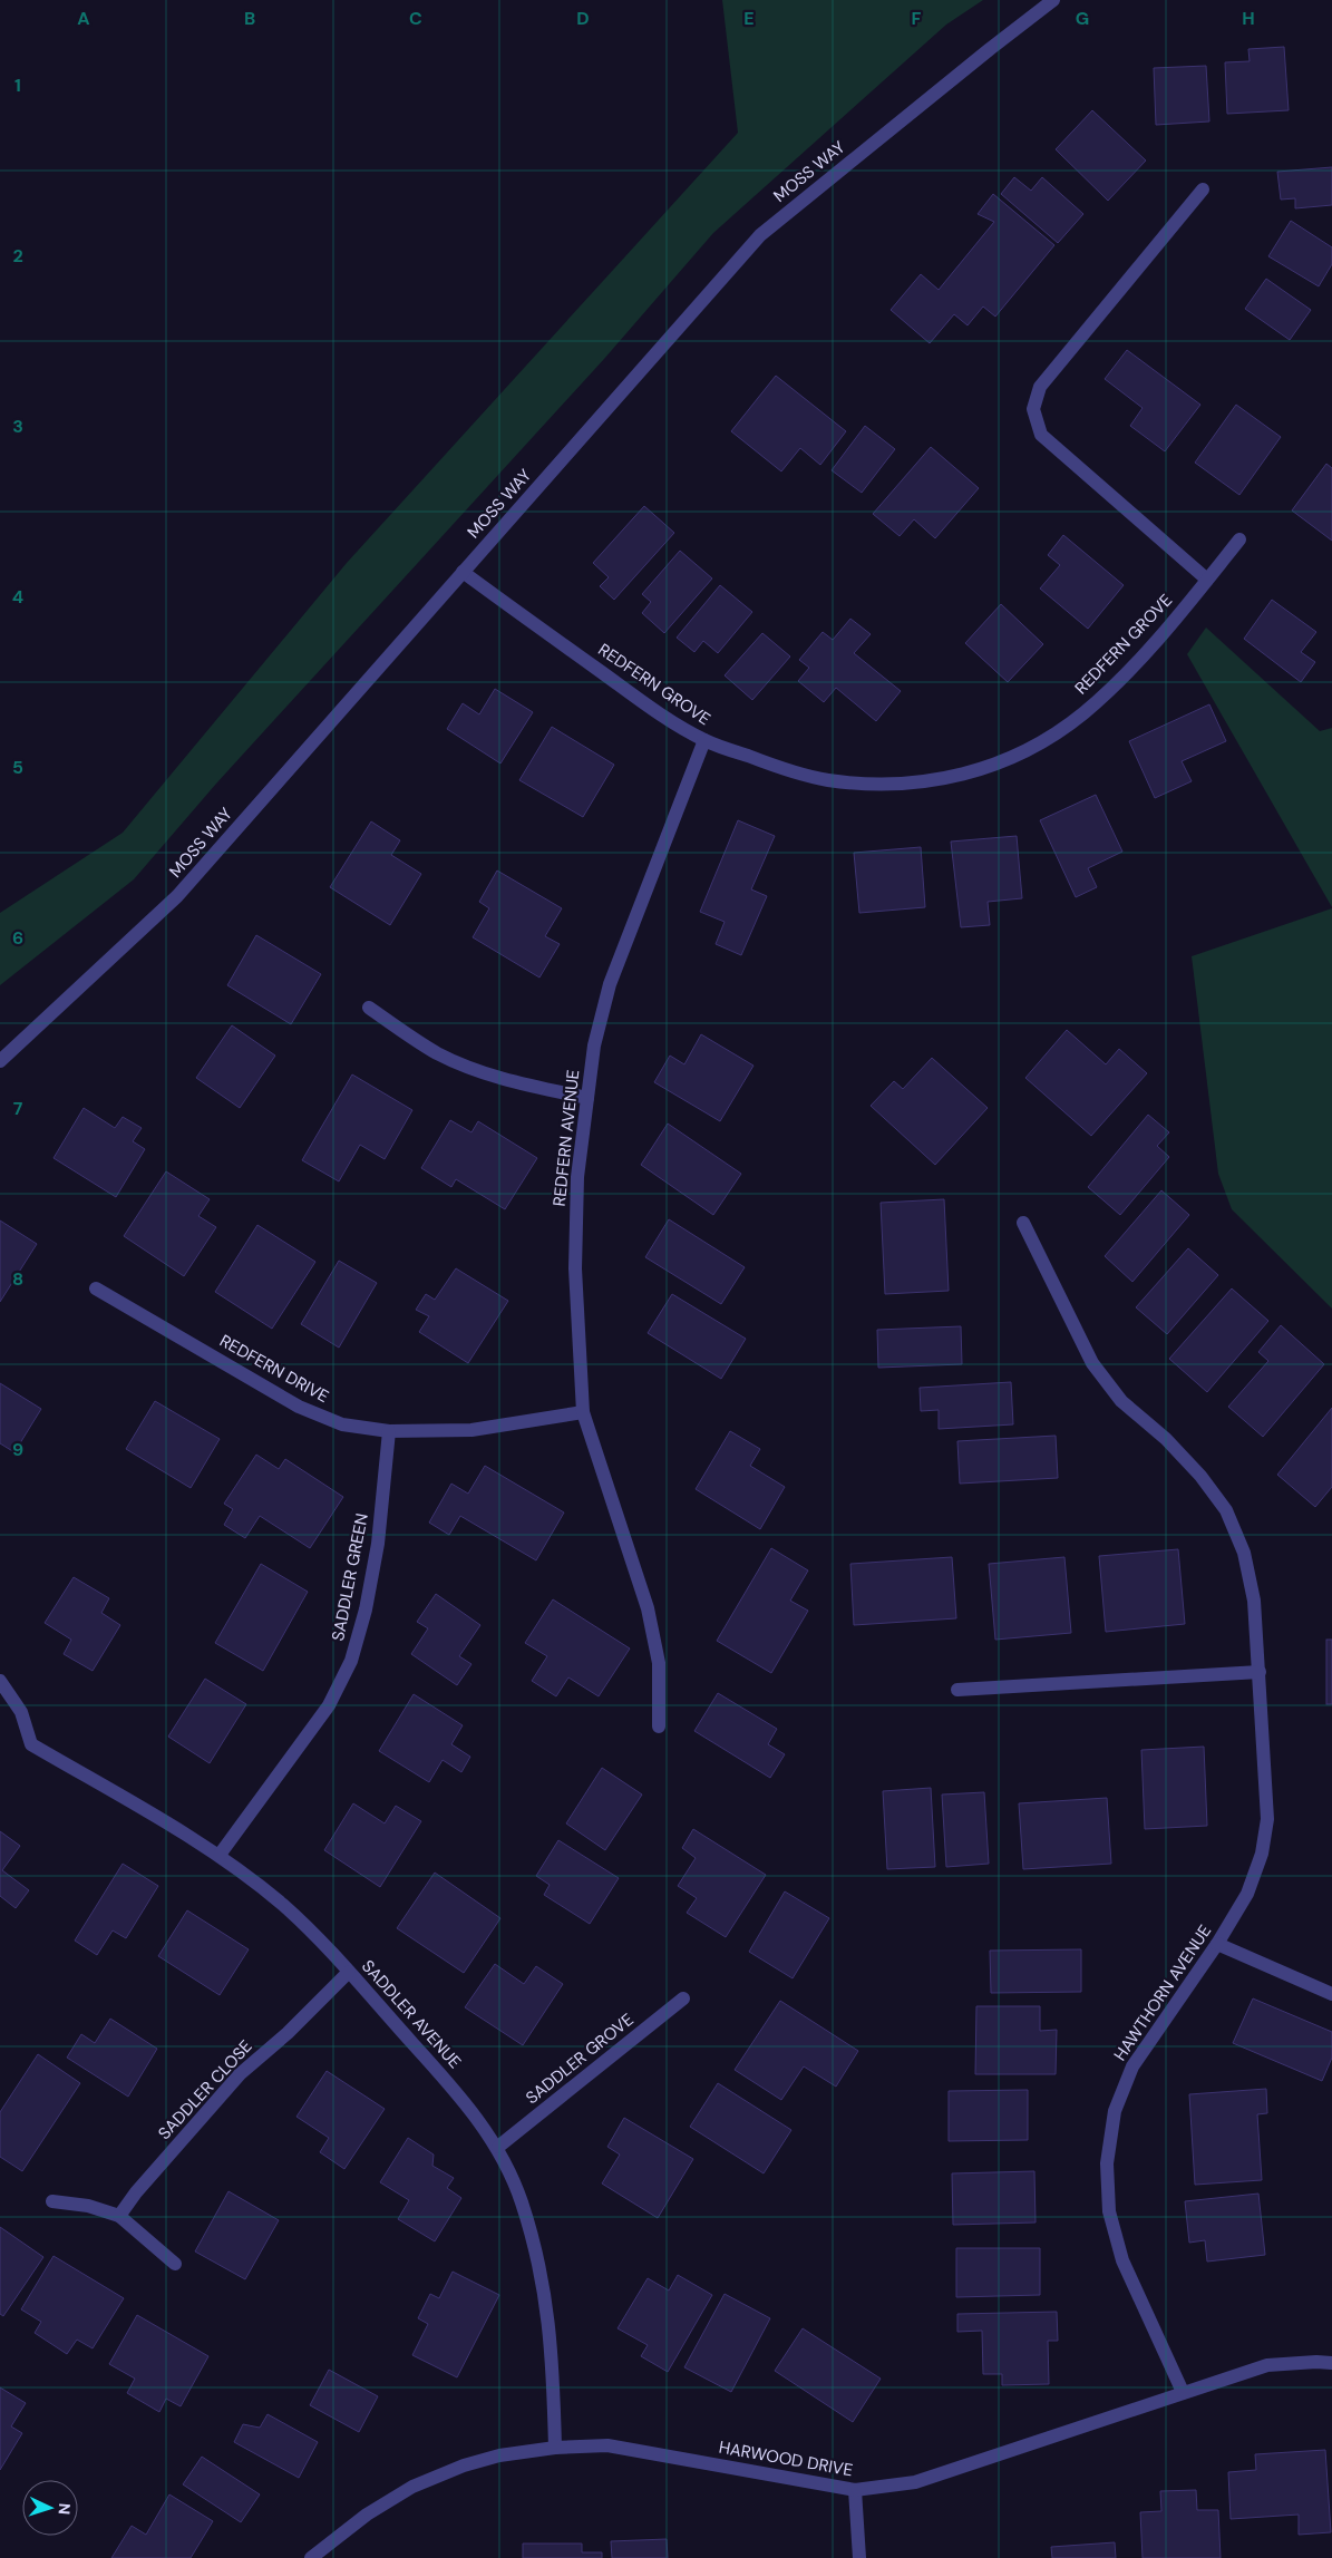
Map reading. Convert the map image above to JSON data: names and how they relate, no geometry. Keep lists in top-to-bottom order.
{
  "streets": {
    "street": [
      "MOSS WAY",
      "REDFERN GROVE",
      "REDFERN AVENUE",
      "REDFERN DRIVE",
      "SADDLER GREEN",
      "HAWTHORN AVENUE",
      "SADDLER AVENUE",
      "SADDLER GROVE",
      "SADDLER CLOSE",
      "HARWOOD DRIVE"
    ]
  },
  "crossings": [
    ["MOSS WAY", "REDFERN GROVE"],
    ["REDFERN GROVE", "REDFERN AVENUE"],
    ["REDFERN AVENUE", "REDFERN DRIVE"],
    ["REDFERN DRIVE", "SADDLER GREEN"],
    ["SADDLER GREEN", "SADDLER AVENUE"],
    ["HAWTHORN AVENUE", "HARWOOD DRIVE"],
    ["SADDLER AVENUE", "SADDLER GROVE"],
    ["SADDLER AVENUE", "SADDLER CLOSE"],
    ["SADDLER AVENUE", "HARWOOD DRIVE"]
  ],
  "north": "right",
  "grid": {
    "columns": [
      "A",
      "B",
      "C",
      "D",
      "E",
      "F",
      "G",
      "H"
    ],
    "rows": [
      "1",
      "2",
      "3",
      "4",
      "5",
      "6",
      "7",
      "8",
      "9"
    ]
  }
}
